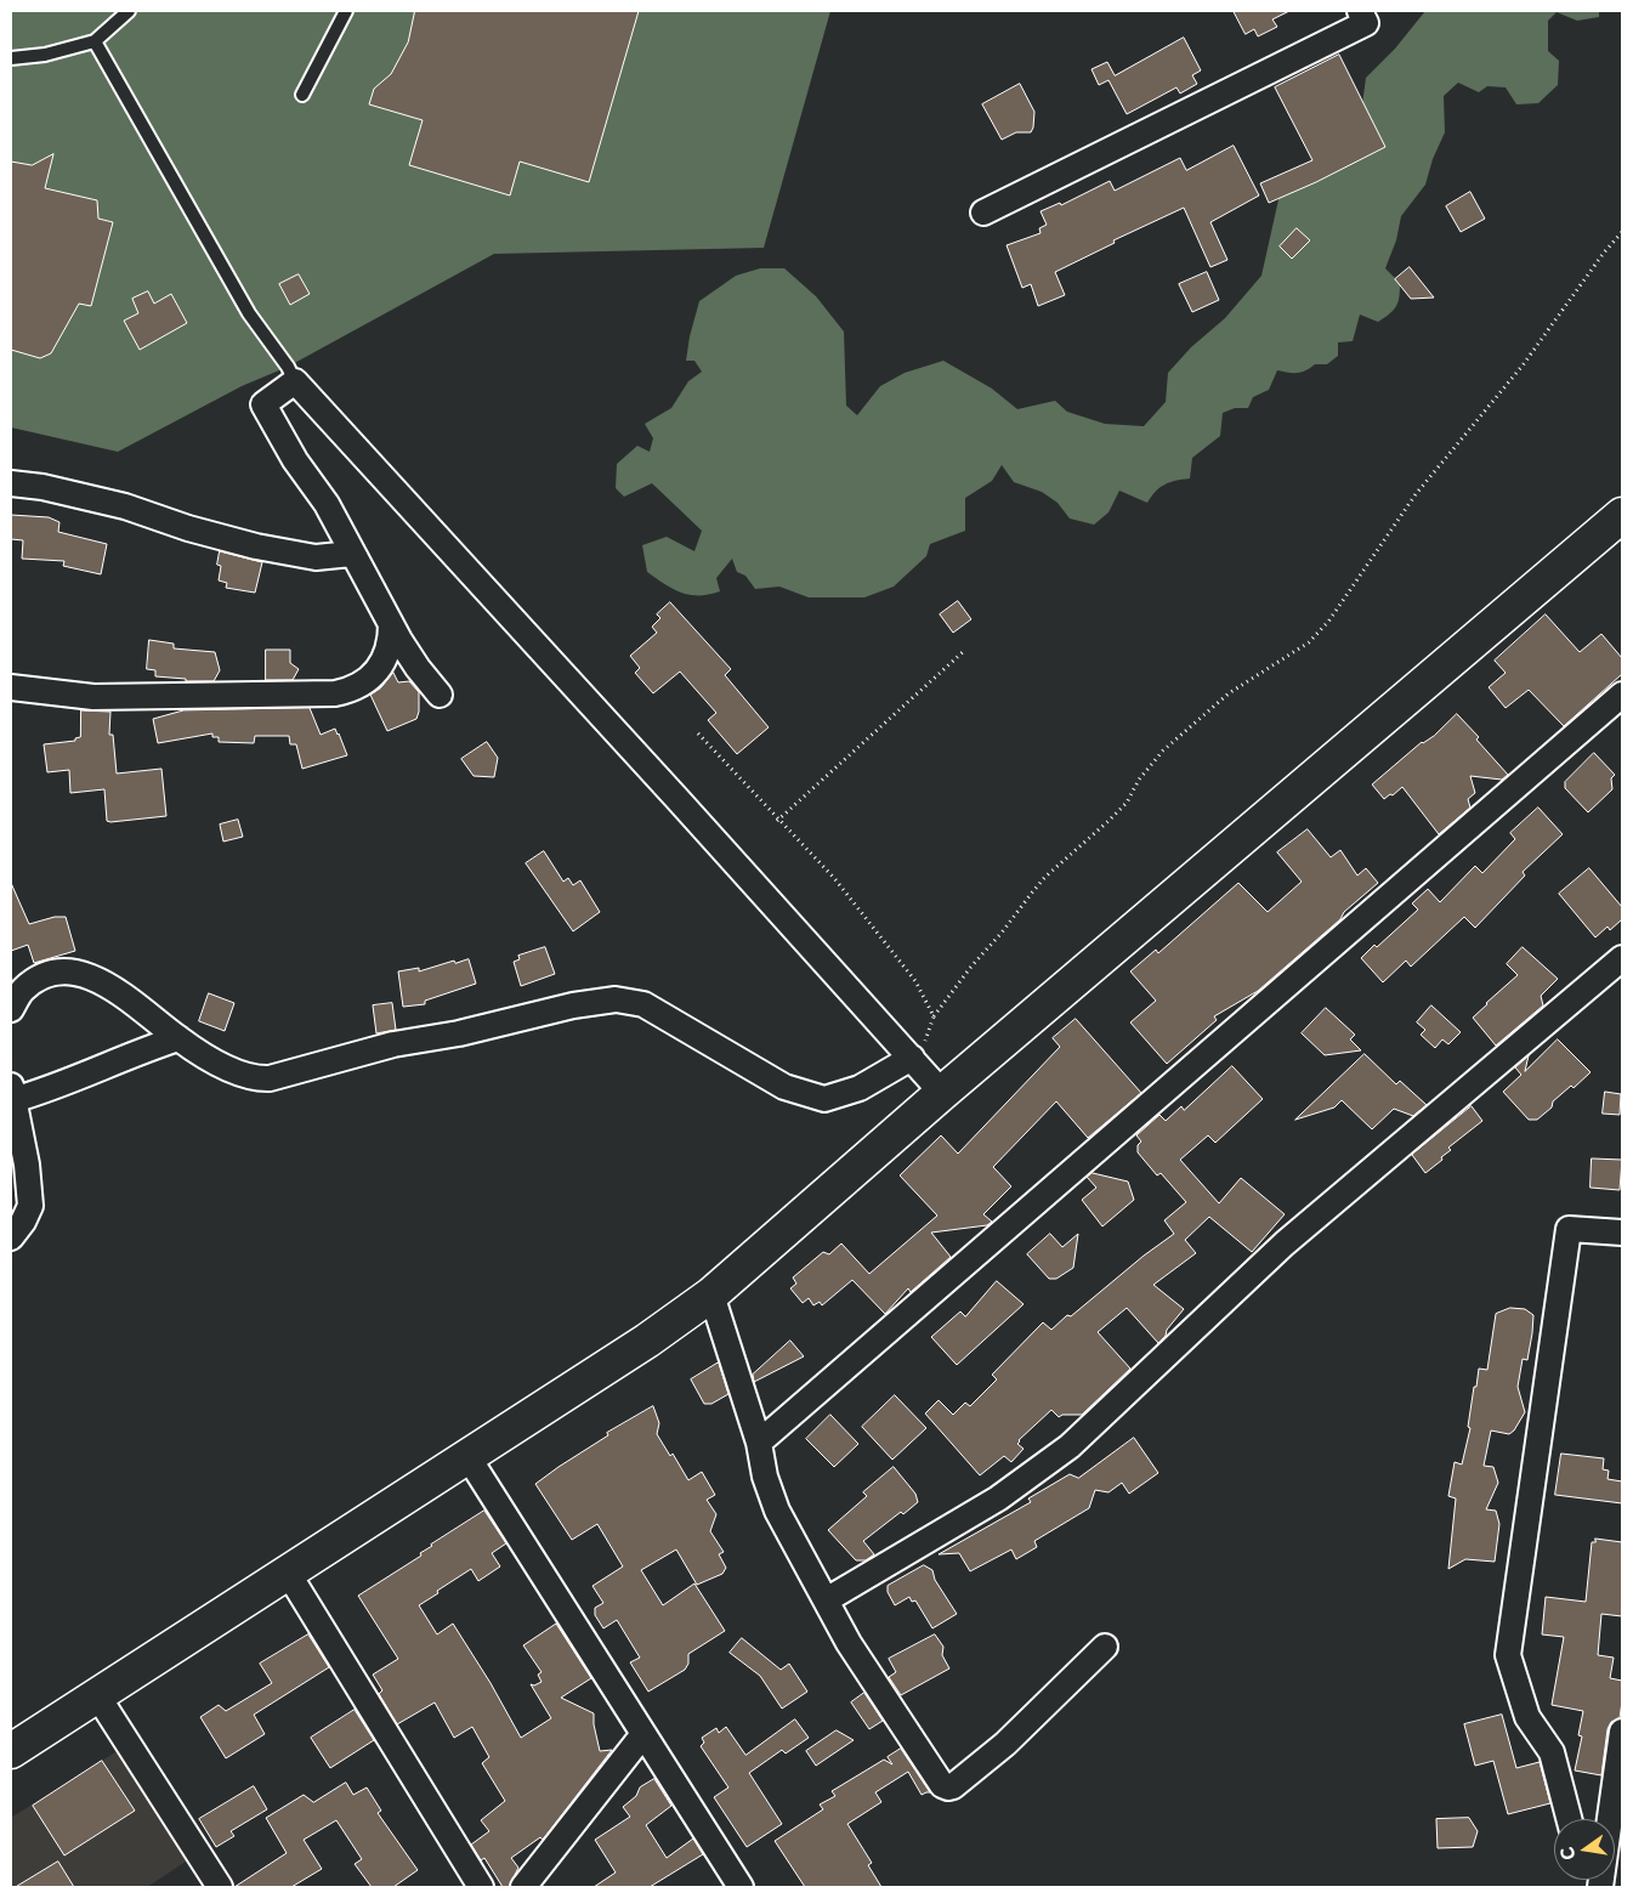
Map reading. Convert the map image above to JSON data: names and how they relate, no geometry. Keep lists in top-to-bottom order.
{
  "north": "left"
}
